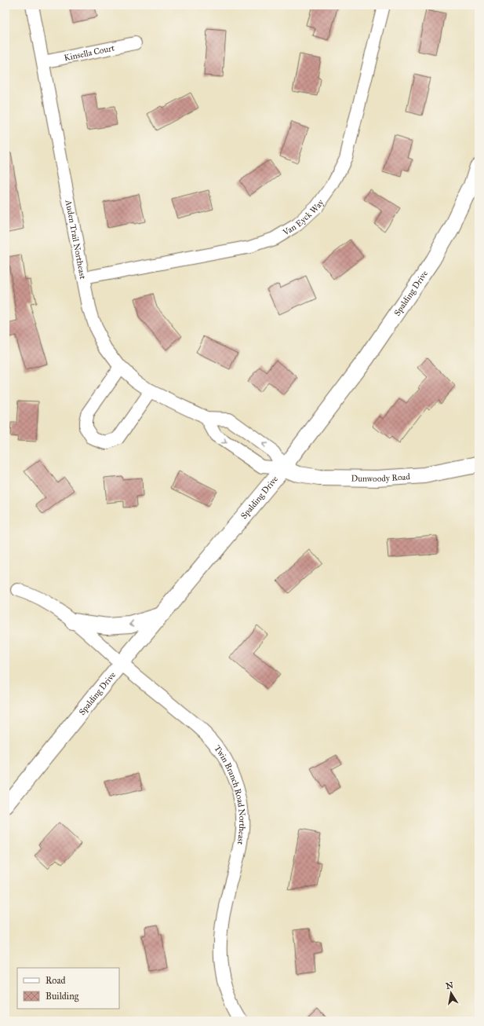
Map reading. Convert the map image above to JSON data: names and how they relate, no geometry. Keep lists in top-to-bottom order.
{
  "streets": {
    "street": [
      "Kinsella Court",
      "Van Eyck Way",
      "Auden Trail Northeast",
      "Spalding Drive",
      "Dunwoody Road",
      "Twin Branch Road Northeast"
    ]
  },
  "crossings": [
    ["Kinsella Court", "Auden Trail Northeast"],
    ["Van Eyck Way", "Auden Trail Northeast"],
    ["Auden Trail Northeast", "Spalding Drive"],
    ["Auden Trail Northeast", "Dunwoody Road"],
    ["Spalding Drive", "Dunwoody Road"],
    ["Spalding Drive", "Twin Branch Road Northeast"]
  ],
  "legend": ["Road", "Building"],
  "north": "top"
}
